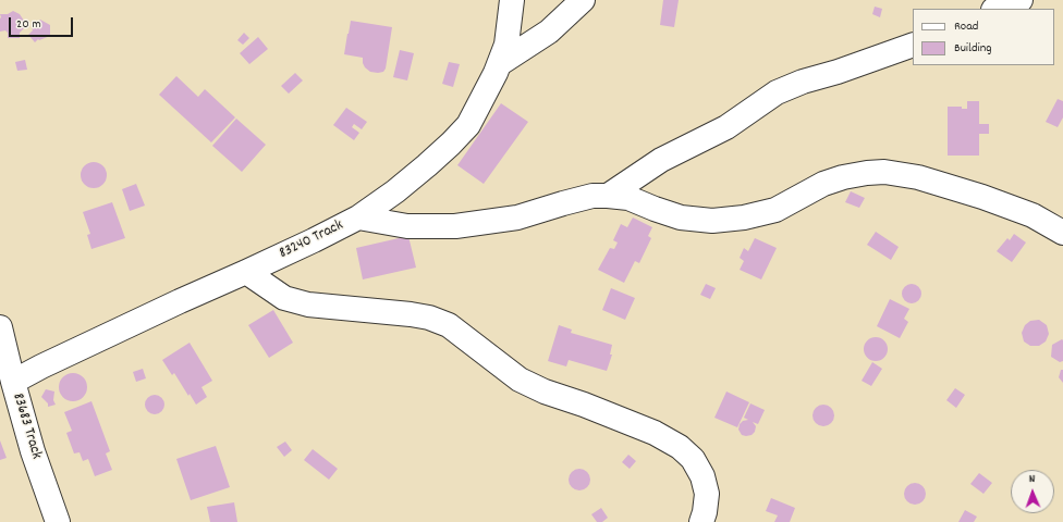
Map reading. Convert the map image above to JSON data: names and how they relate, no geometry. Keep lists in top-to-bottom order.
{
  "streets": {
    "street": ["83240 Track", "83683 Track"]
  },
  "crossings": [
    ["83240 Track", "83683 Track"]
  ],
  "legend": ["Road", "Building"],
  "scale_bar": "20 m",
  "north": "top"
}
